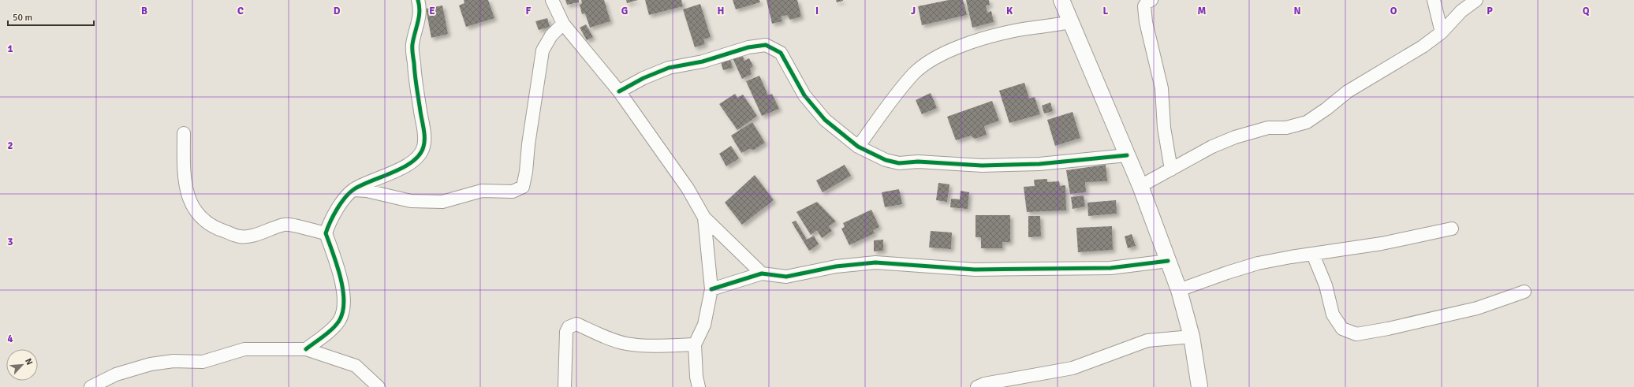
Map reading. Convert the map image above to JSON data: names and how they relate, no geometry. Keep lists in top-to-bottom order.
{
  "scale_bar": "50 m",
  "north": "top right",
  "grid": {
    "columns": [
      "B",
      "C",
      "D",
      "E",
      "F",
      "G",
      "H",
      "I",
      "J",
      "K",
      "L",
      "M",
      "N",
      "O",
      "P",
      "Q"
    ],
    "rows": [
      "1",
      "2",
      "3",
      "4"
    ]
  }
}
